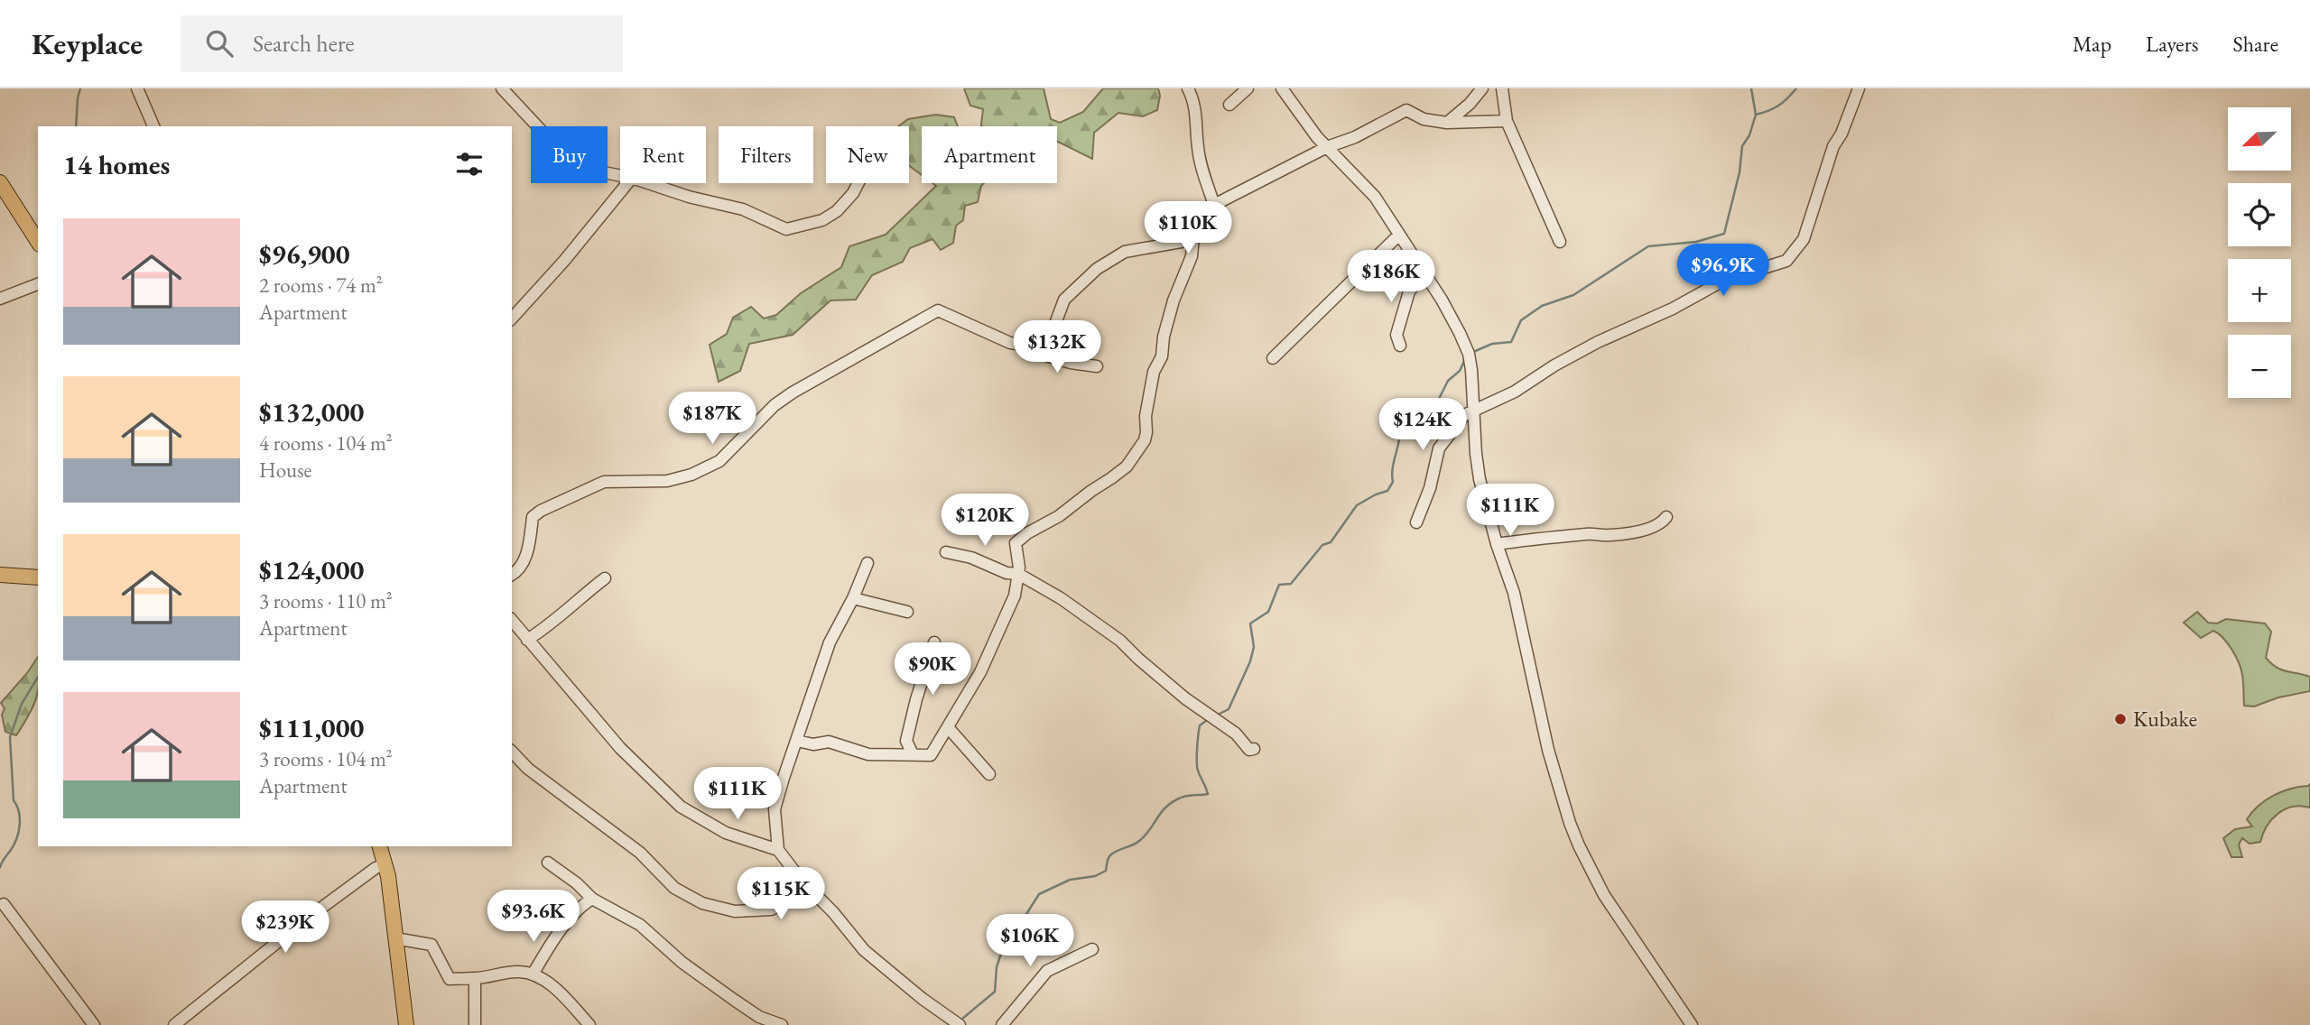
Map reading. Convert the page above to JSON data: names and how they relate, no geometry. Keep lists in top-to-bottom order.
{
  "places": ["Kubake"],
  "north": "bottom left",
  "page": {
    "header": "Keyplace",
    "search": "Search here",
    "nav": ["Map", "Layers", "Share"],
    "map_buttons": ["+", "−"],
    "chip": [
      "Buy",
      "Rent",
      "Filters",
      "New",
      "Apartment"
    ],
    "heading": "14 homes",
    "price": [
      "$110K",
      "$96.9K",
      "$186K",
      "$132K",
      "$187K",
      "$124K",
      "$111K",
      "$120K",
      "$90K",
      "$111K",
      "$115K",
      "$93.6K",
      "$239K",
      "$106K"
    ],
    "list": [
      {
        "name": "$96,900",
        "note": "2 rooms · 74 m² · Apartment"
      },
      {
        "name": "$132,000",
        "note": "4 rooms · 104 m² · House"
      },
      {
        "name": "$124,000",
        "note": "3 rooms · 110 m² · Apartment"
      },
      {
        "name": "$111,000",
        "note": "3 rooms · 104 m² · Apartment"
      }
    ]
  }
}
